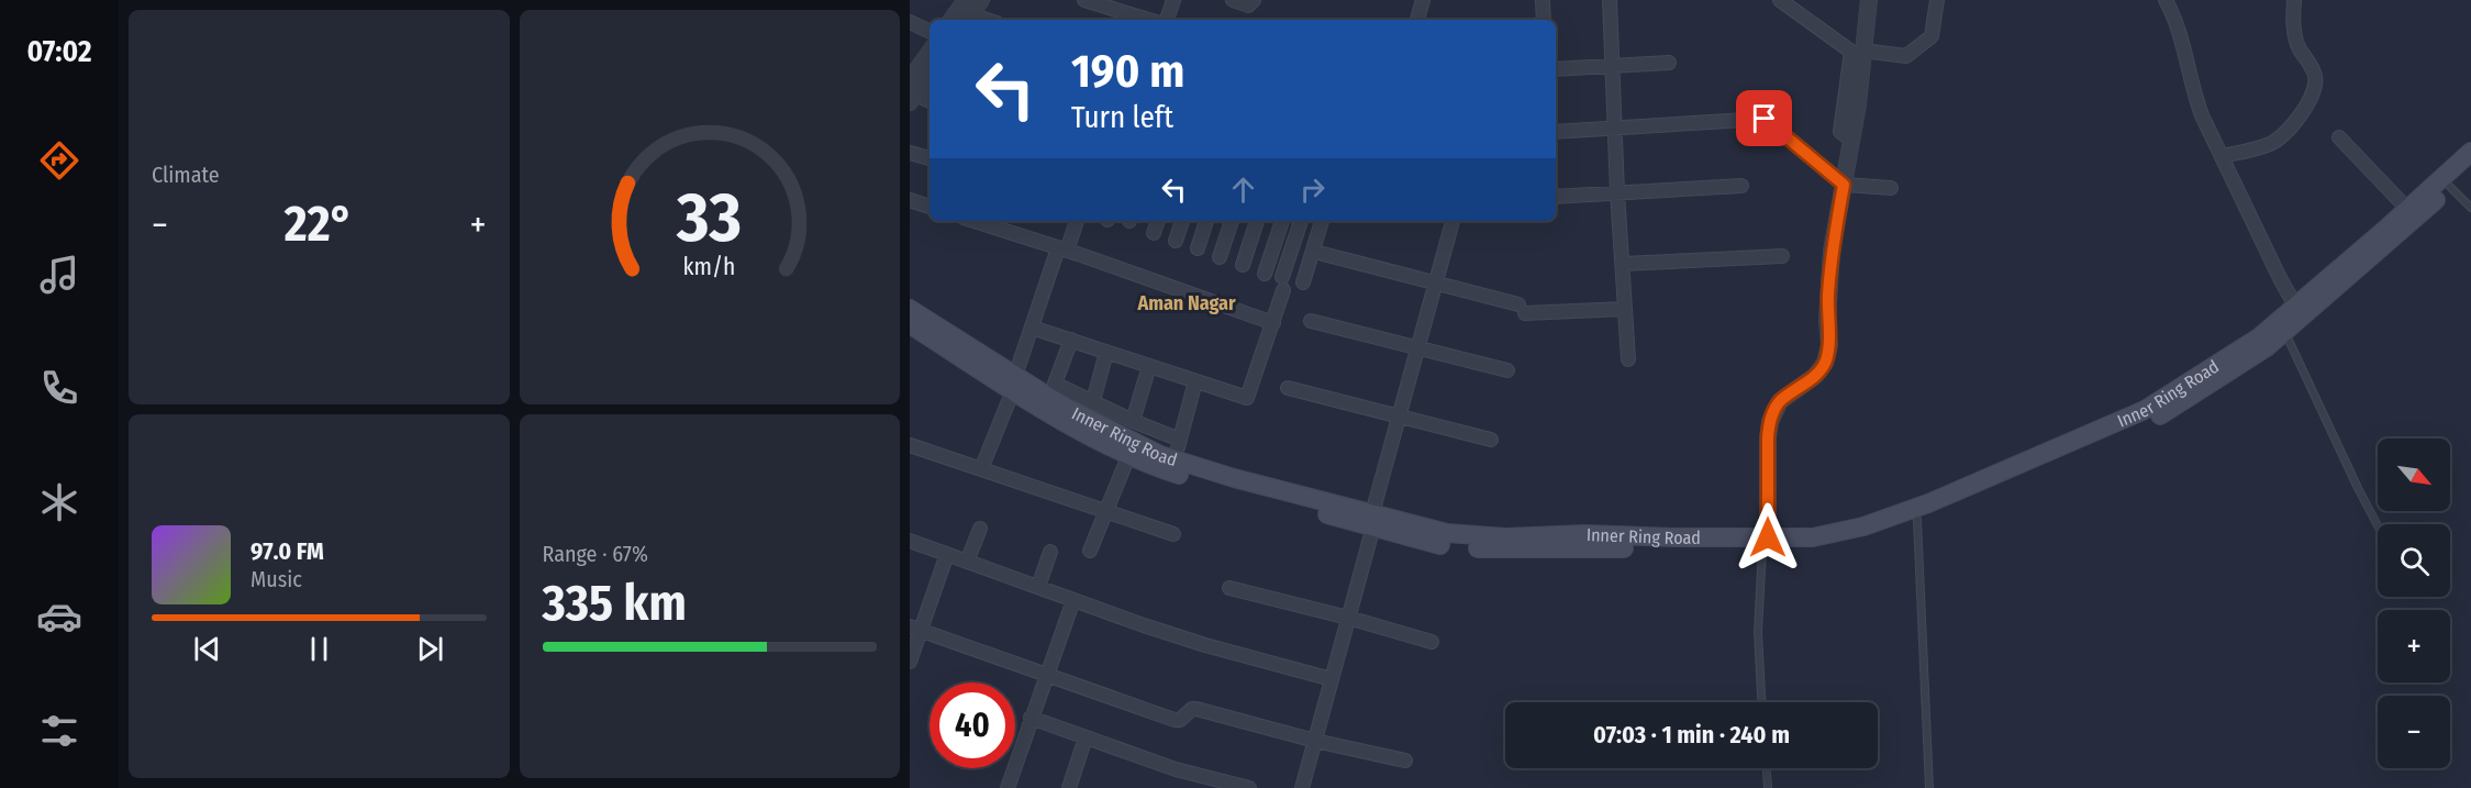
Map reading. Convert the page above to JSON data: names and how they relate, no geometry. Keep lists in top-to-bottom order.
{
  "streets": {
    "main road": ["Inner Ring Road"]
  },
  "districts": ["Aman Nagar"],
  "north": "bottom right",
  "page": {
    "tabs": "07:02",
    "tile": [
      "Climate",
      ["Range · 67%", "335 km"]
    ],
    "turn": ["190 m", "Turn left"],
    "heat": ["−", "22°", "+"],
    "map_buttons": ["+", "−"],
    "song": ["97.0 FM", "Music"],
    "limit": "40",
    "trip": "07:03 · 1 min · 240 m",
    "gauge": ["33", "km/h"]
  }
}
